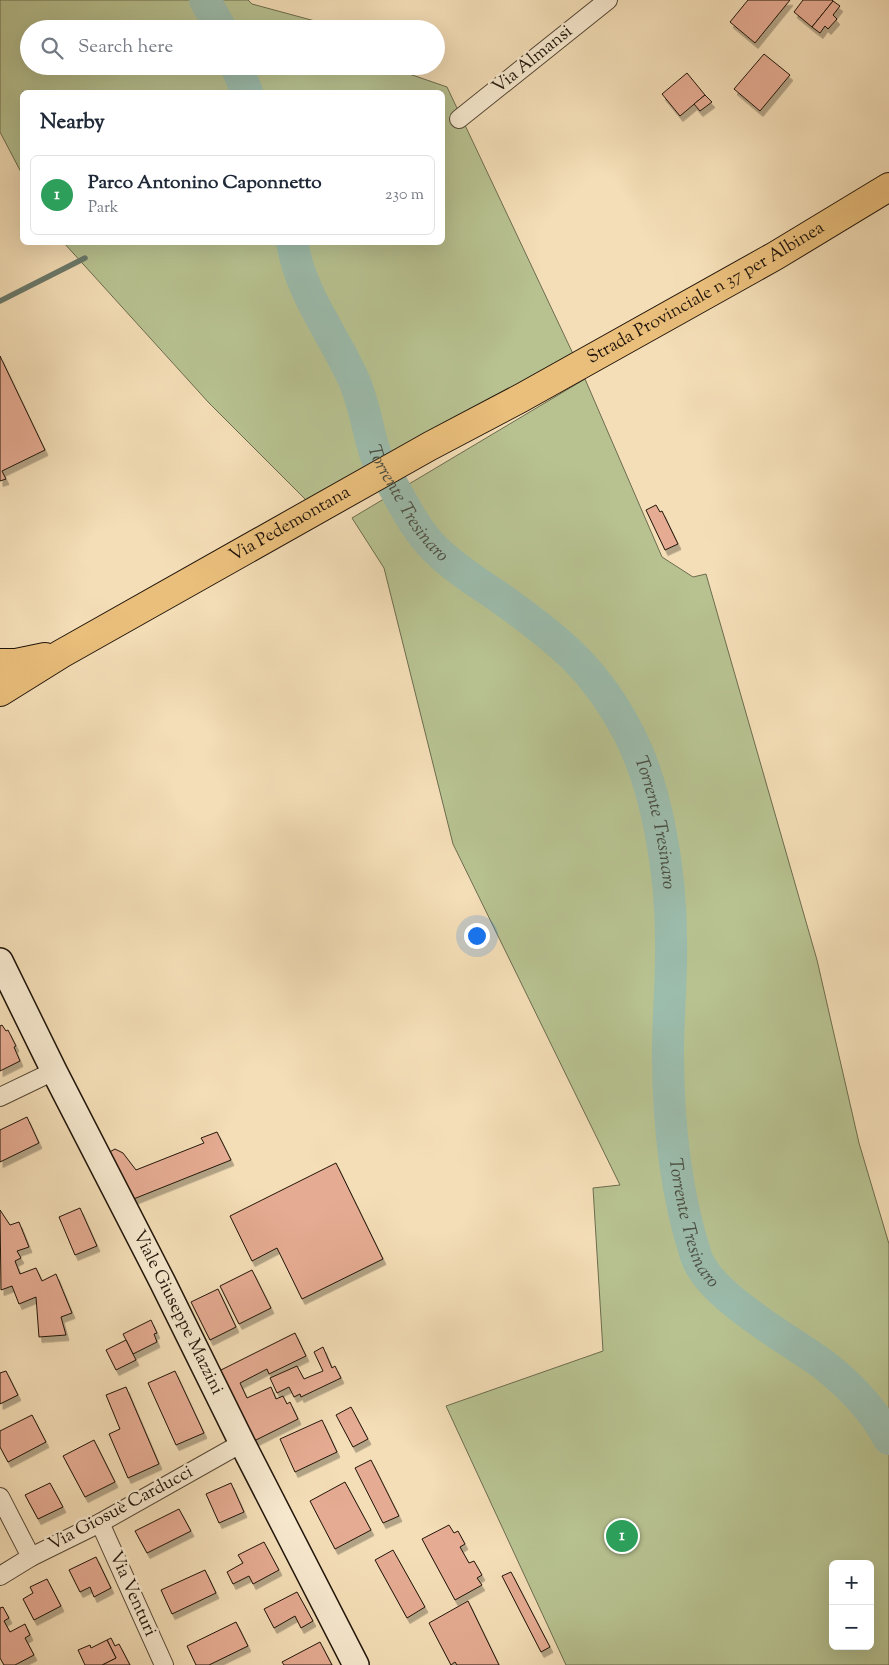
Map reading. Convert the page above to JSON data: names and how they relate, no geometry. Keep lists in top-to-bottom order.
{
  "streets": {
    "main road": ["Strada Provinciale n 37 per Albinea", "Via Pedemontana"],
    "street": [
      "Via Almansi",
      "Viale Giuseppe Mazzini",
      "Via Giosuè Carducci",
      "Via Venturi"
    ]
  },
  "crossings": [
    ["Strada Provinciale n 37 per Albinea", "Via Pedemontana"],
    ["Viale Giuseppe Mazzini", "Via Giosuè Carducci"],
    ["Via Giosuè Carducci", "Via Venturi"]
  ],
  "water": ["Torrente Tresinaro"],
  "page": {
    "search": "Search here",
    "heading": "Nearby",
    "list": [
      {
        "mark": "1",
        "name": "Parco Antonino Caponnetto",
        "note": "Park",
        "value": "230 m"
      }
    ],
    "pins": "1",
    "map_buttons": ["+", "−"]
  }
}
